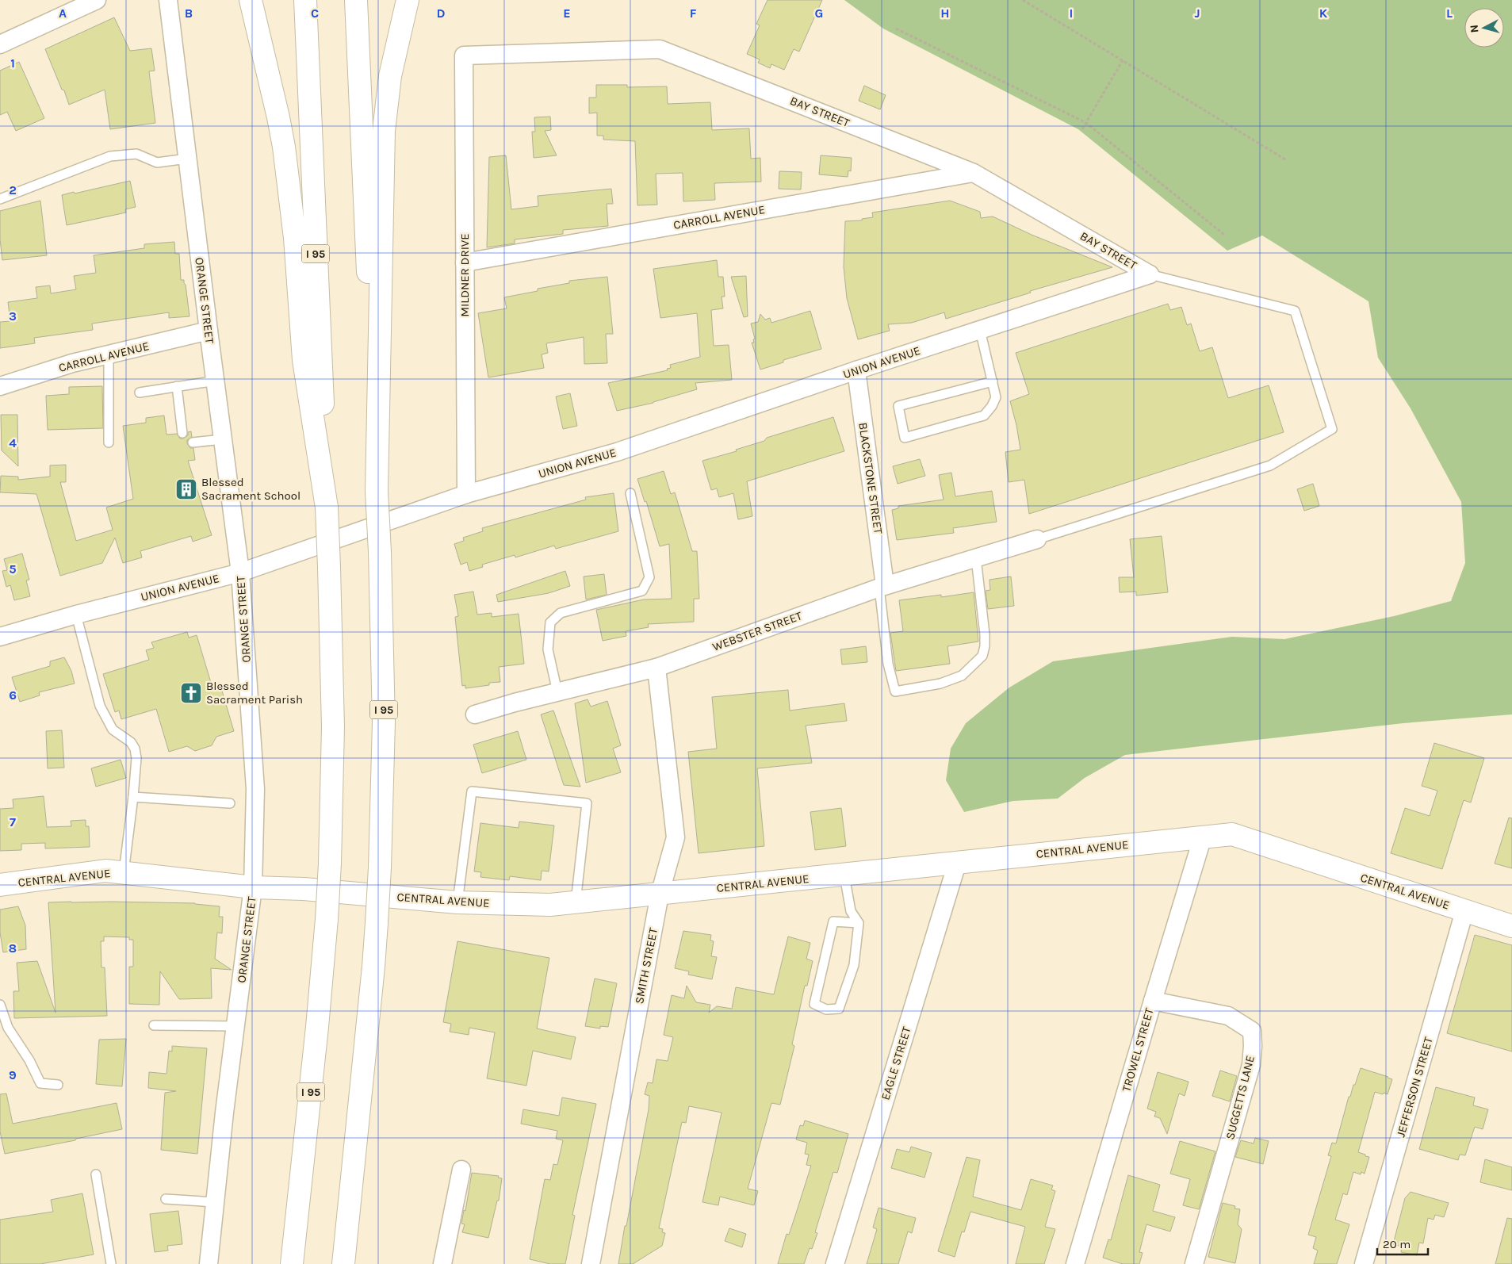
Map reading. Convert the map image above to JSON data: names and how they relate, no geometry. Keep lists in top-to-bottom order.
{
  "streets": {
    "main road": ["I 95", "CENTRAL AVENUE"],
    "street": [
      "BAY STREET",
      "CARROLL AVENUE",
      "MILDNER DRIVE",
      "ORANGE STREET",
      "UNION AVENUE",
      "BLACKSTONE STREET",
      "WEBSTER STREET",
      "SMITH STREET",
      "TROWEL STREET",
      "EAGLE STREET",
      "JEFFERSON STREET",
      "SUGGETTS LANE"
    ]
  },
  "crossings": [
    ["BAY STREET", "CARROLL AVENUE"],
    ["BAY STREET", "MILDNER DRIVE"],
    ["BAY STREET", "UNION AVENUE"],
    ["CARROLL AVENUE", "MILDNER DRIVE"],
    ["CARROLL AVENUE", "ORANGE STREET"],
    ["MILDNER DRIVE", "UNION AVENUE"],
    ["ORANGE STREET", "UNION AVENUE"],
    ["ORANGE STREET", "CENTRAL AVENUE"],
    ["UNION AVENUE", "BLACKSTONE STREET"],
    ["BLACKSTONE STREET", "WEBSTER STREET"],
    ["WEBSTER STREET", "SMITH STREET"],
    ["CENTRAL AVENUE", "SMITH STREET"],
    ["CENTRAL AVENUE", "TROWEL STREET"],
    ["CENTRAL AVENUE", "EAGLE STREET"],
    ["CENTRAL AVENUE", "JEFFERSON STREET"],
    ["TROWEL STREET", "SUGGETTS LANE"]
  ],
  "places": {
    "building": ["Blessed Sacrament School"],
    "church": ["Blessed Sacrament Parish"]
  },
  "scale_bar": "20 m",
  "north": "left",
  "grid": {
    "columns": [
      "A",
      "B",
      "C",
      "D",
      "E",
      "F",
      "G",
      "H",
      "I",
      "J",
      "K",
      "L"
    ],
    "rows": [
      "1",
      "2",
      "3",
      "4",
      "5",
      "6",
      "7",
      "8",
      "9"
    ]
  }
}
